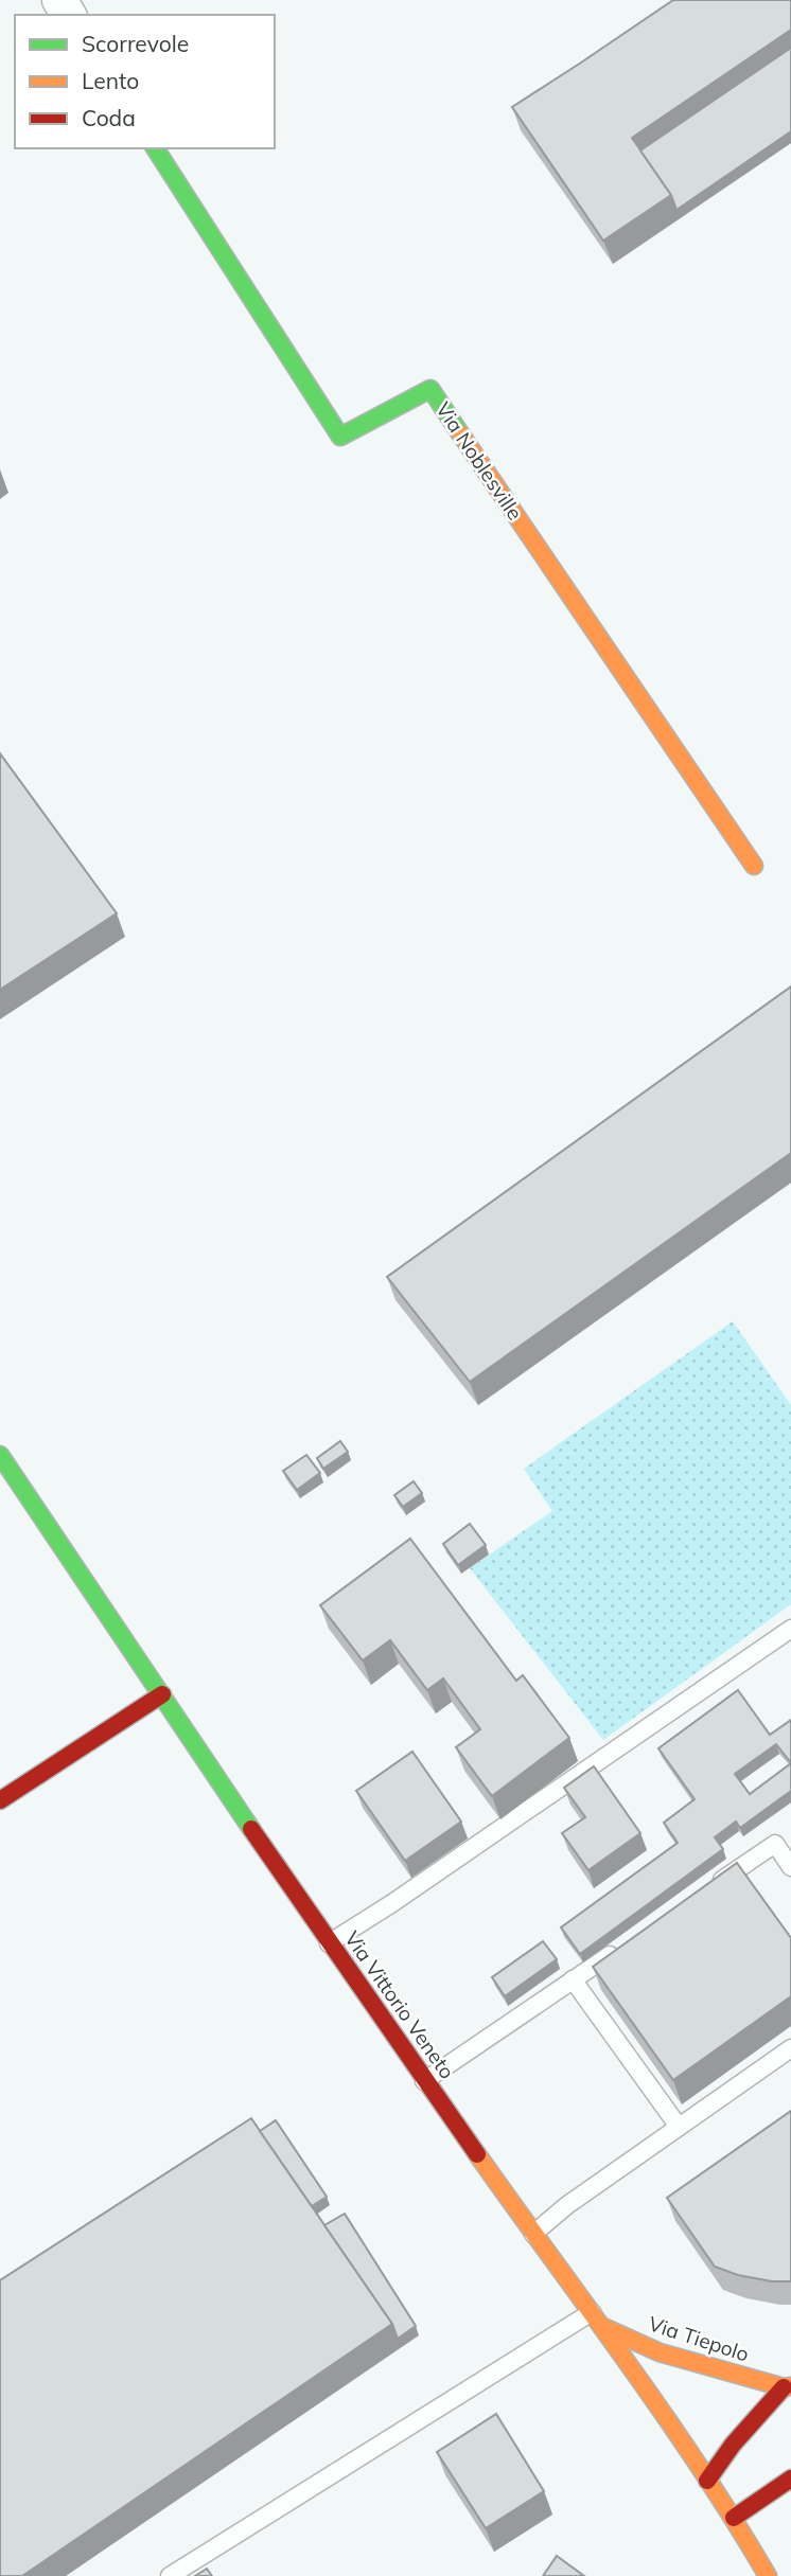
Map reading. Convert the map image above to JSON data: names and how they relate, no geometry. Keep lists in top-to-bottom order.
{
  "streets": {
    "street": ["Via Noblesville", "Via Vittorio Veneto", "Via Tiepolo"]
  },
  "crossings": [
    ["Via Vittorio Veneto", "Via Tiepolo"]
  ],
  "legend": ["Scorrevole", "Lento", "Coda"]
}
